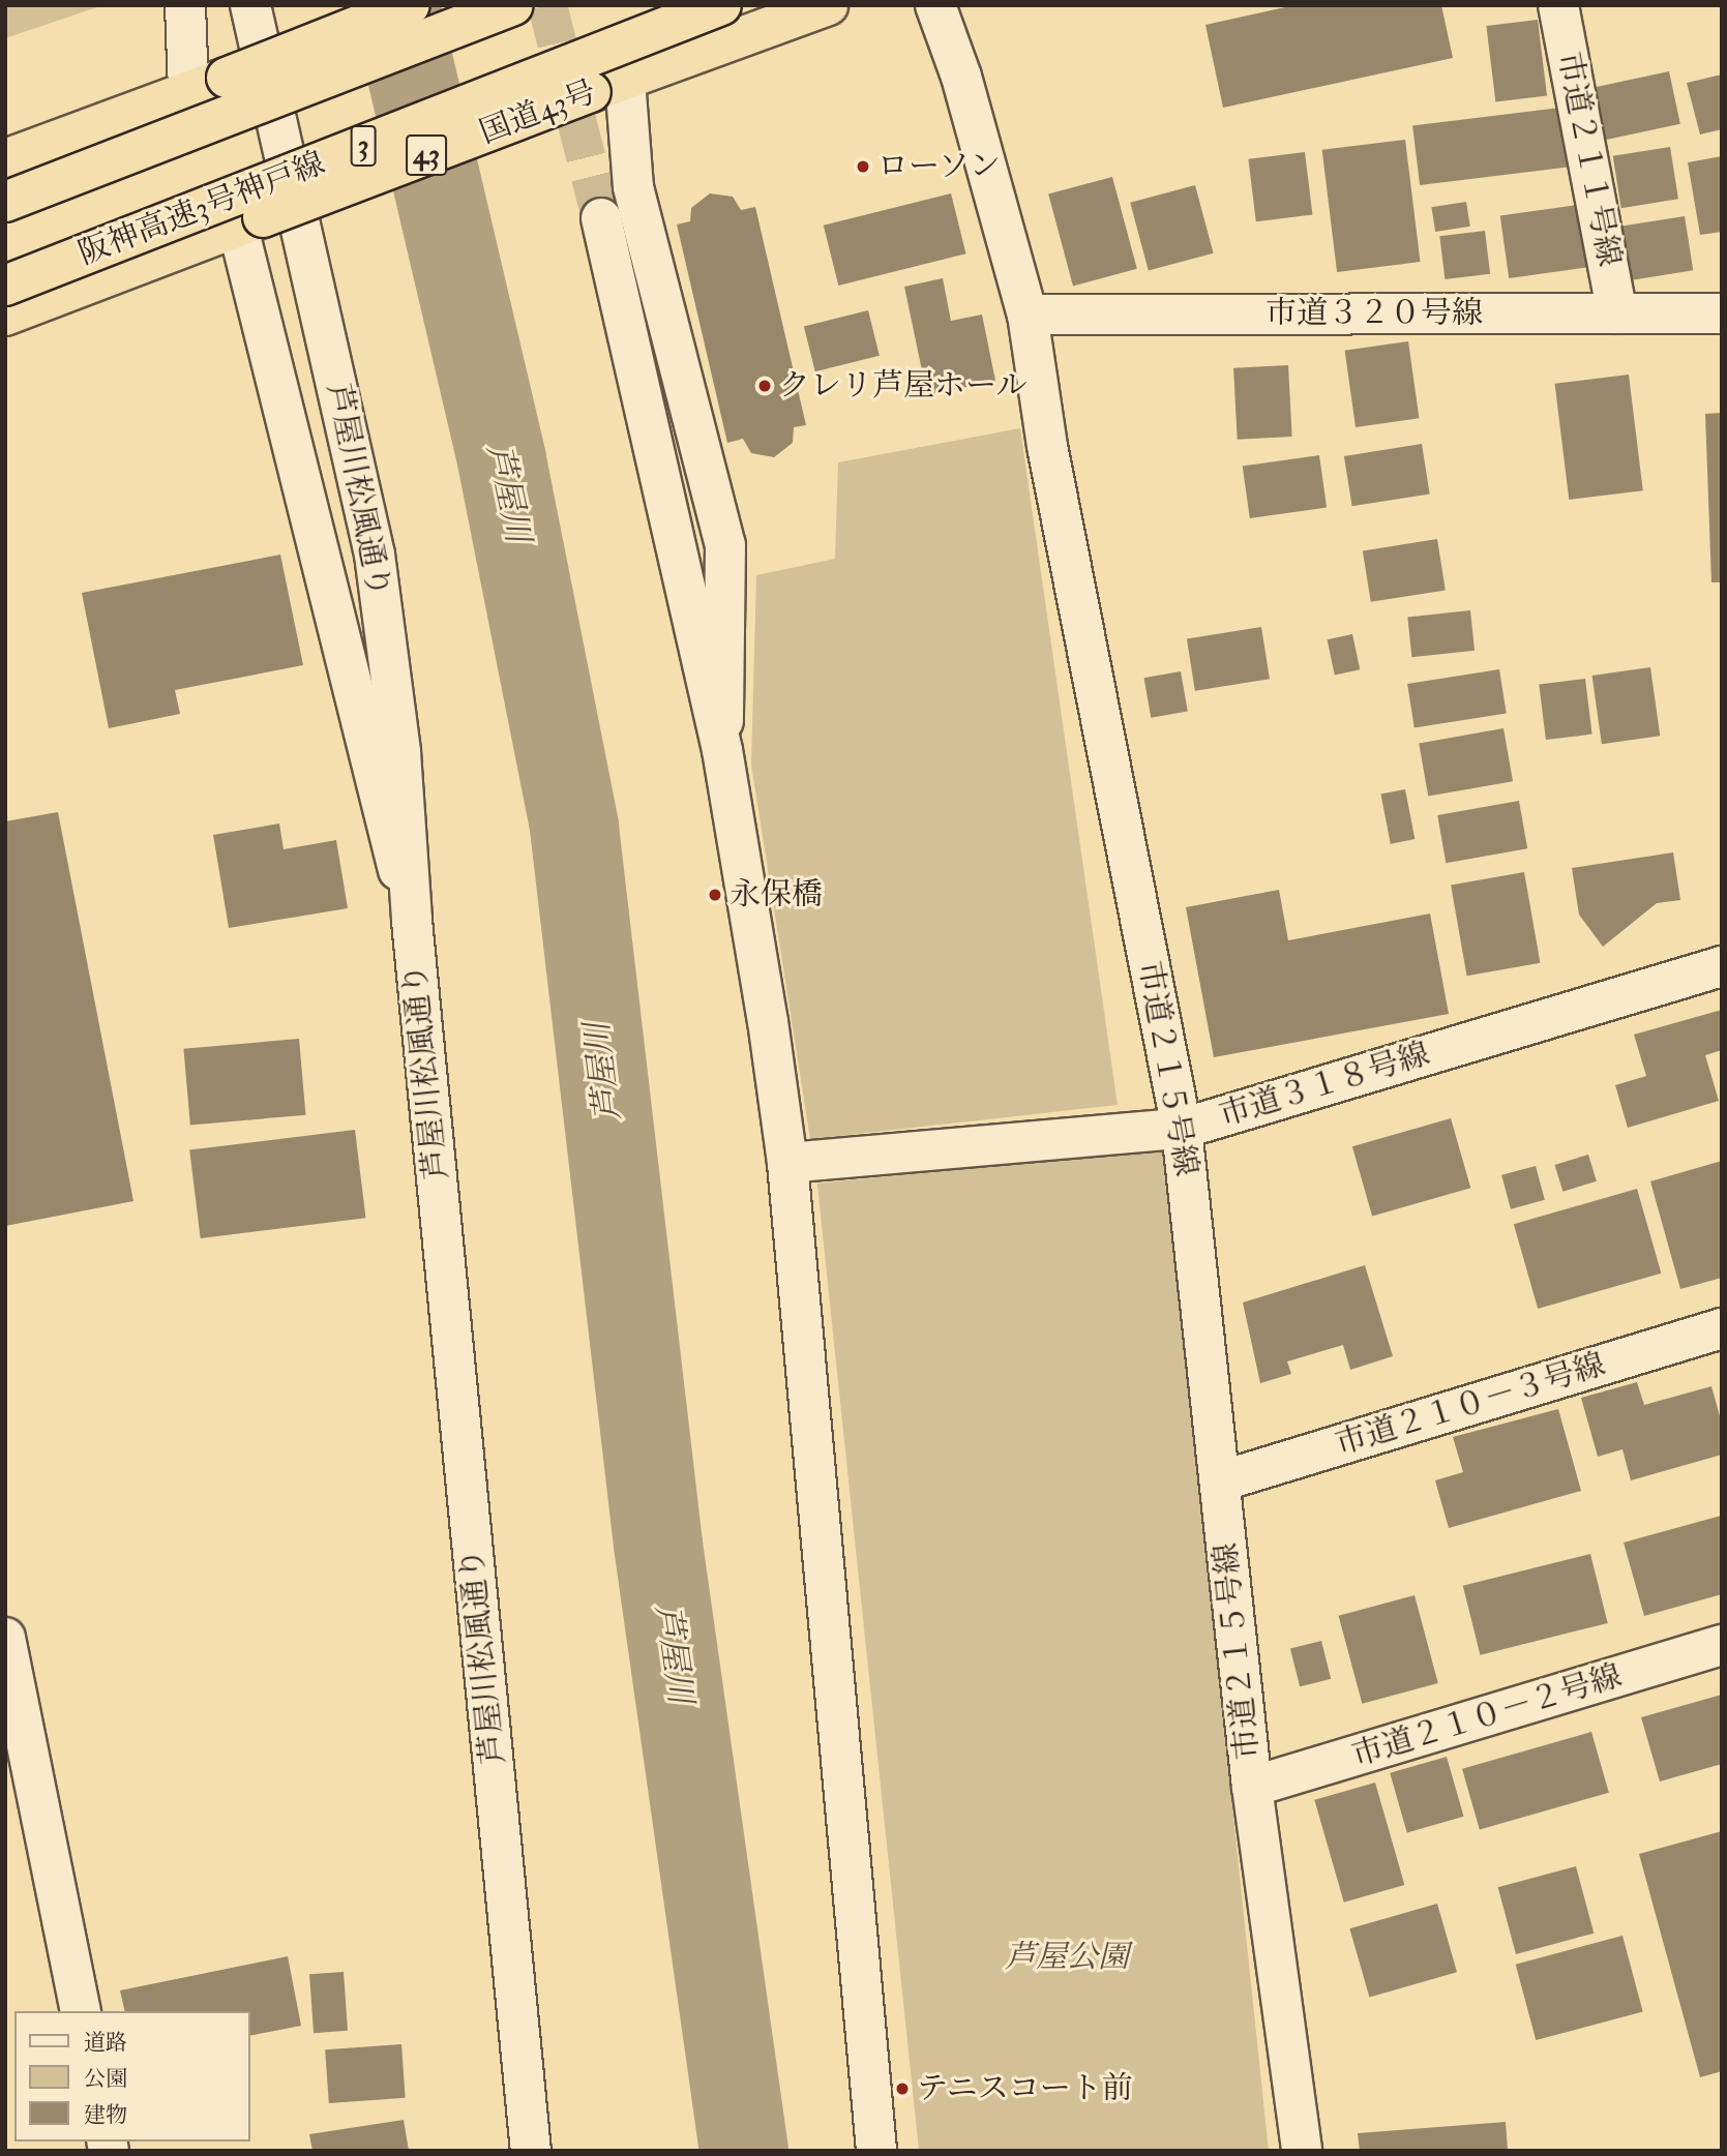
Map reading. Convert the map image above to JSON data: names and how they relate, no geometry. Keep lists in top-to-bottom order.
{
  "streets": {
    "highway": [
      "国道43号",
      "3",
      "43",
      "阪神高速3号神戸線"
    ],
    "street": [
      "市道２１１号線",
      "市道３２０号線",
      "芦屋川松風通り",
      "市道２１５号線",
      "市道３１８号線",
      "市道２１０－３号線",
      "市道２１０－２号線"
    ]
  },
  "crossings": [
    ["市道２１１号線", "市道３２０号線"],
    ["市道３２０号線", "市道２１５号線"],
    ["市道２１５号線", "市道３１８号線"],
    ["市道２１５号線", "市道２１０－３号線"],
    ["市道２１５号線", "市道２１０－２号線"]
  ],
  "water": ["芦屋川"],
  "parks": ["芦屋公園"],
  "places": [
    "ローソン",
    "クレリ芦屋ホール",
    "永保橋",
    "テニスコート前"
  ],
  "legend": ["道路", "公園", "建物"]
}
